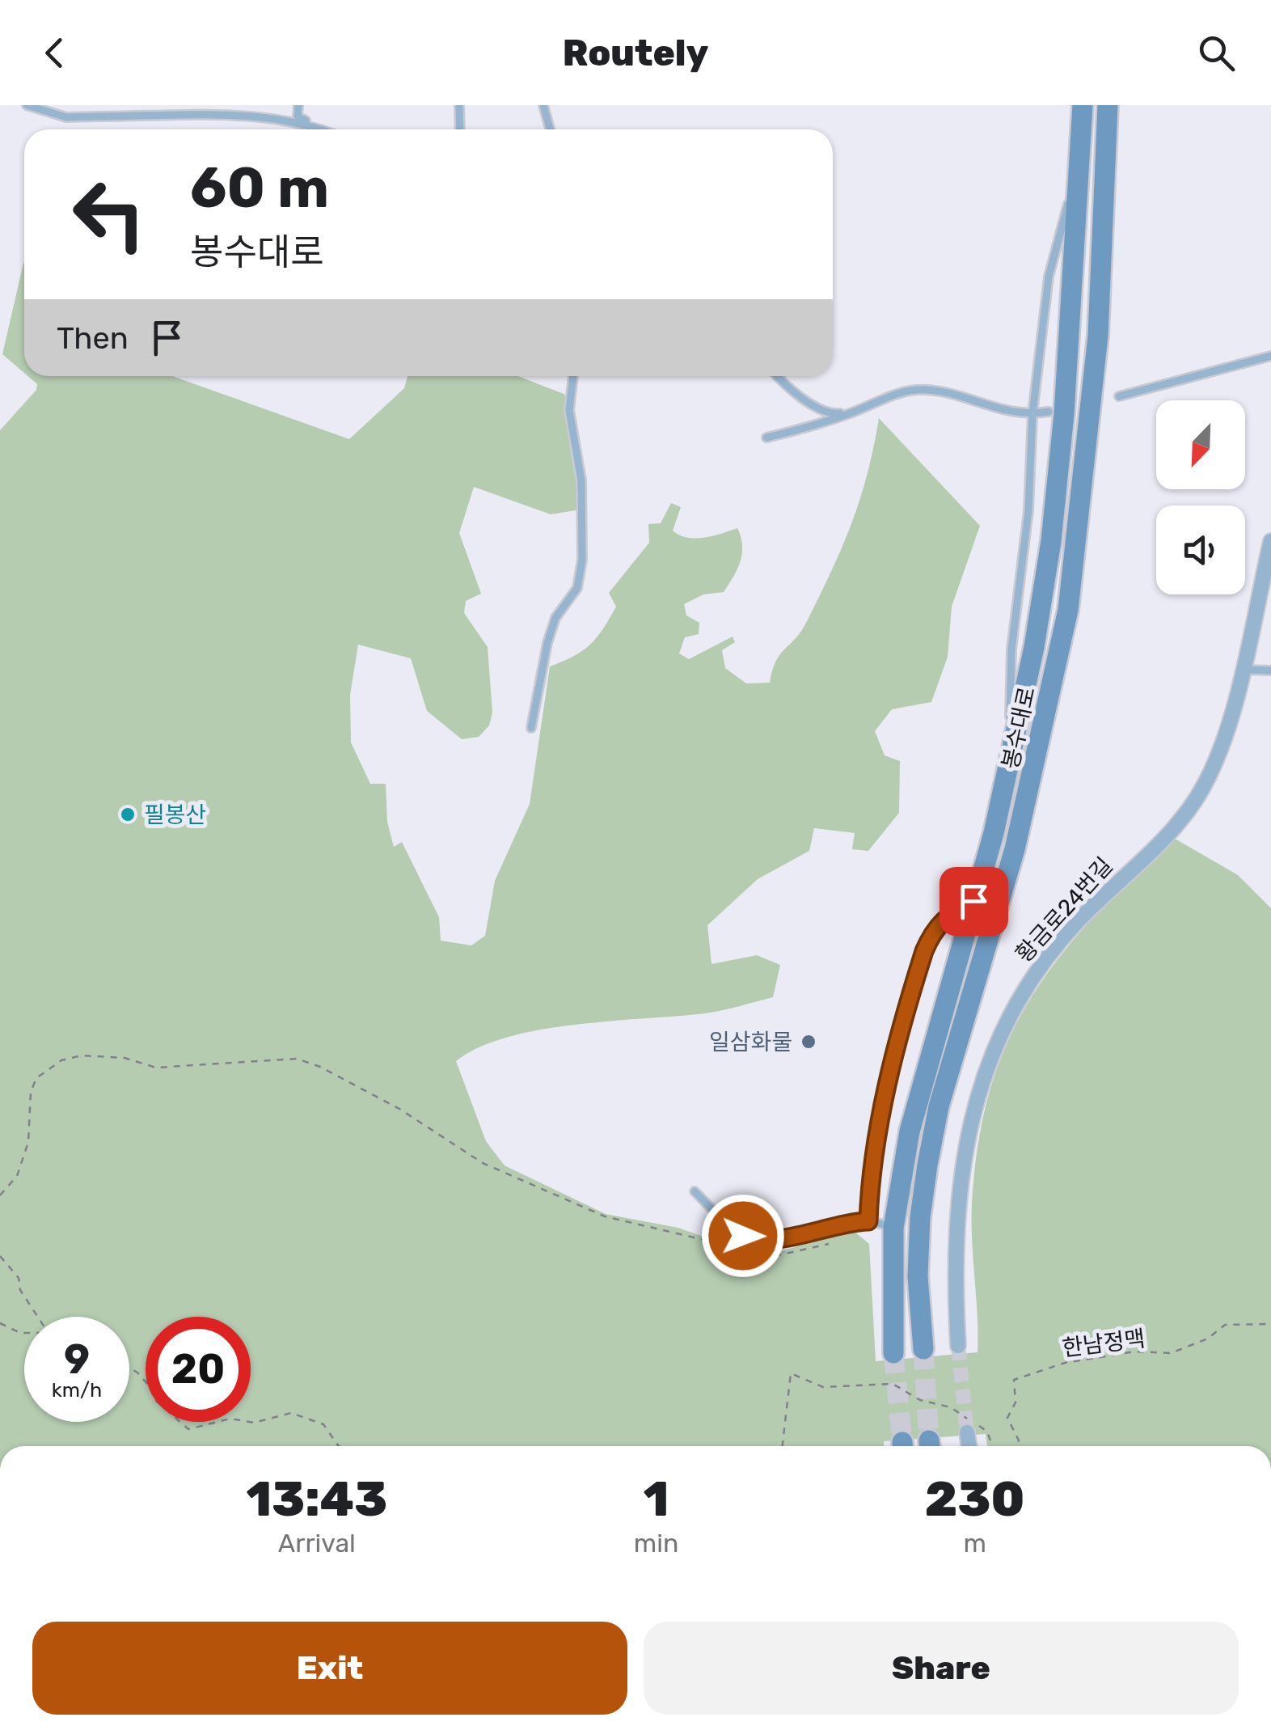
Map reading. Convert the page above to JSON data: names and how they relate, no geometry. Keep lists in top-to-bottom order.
{
  "streets": {
    "main road": ["봉수대로"],
    "street": ["황금로24번길"],
    "path": ["한남정맥"]
  },
  "places": ["필봉산", "일삼화물"],
  "north": "bottom left",
  "page": {
    "header": "Routely",
    "turn": ["60 m", "봉수대로"],
    "then": "Then",
    "speed": "9 km/h",
    "limit": "20",
    "eta": [
      "13:43",
      "Arrival",
      "1",
      "min",
      "230",
      "m"
    ],
    "buttons": ["Exit", "Share"]
  }
}
